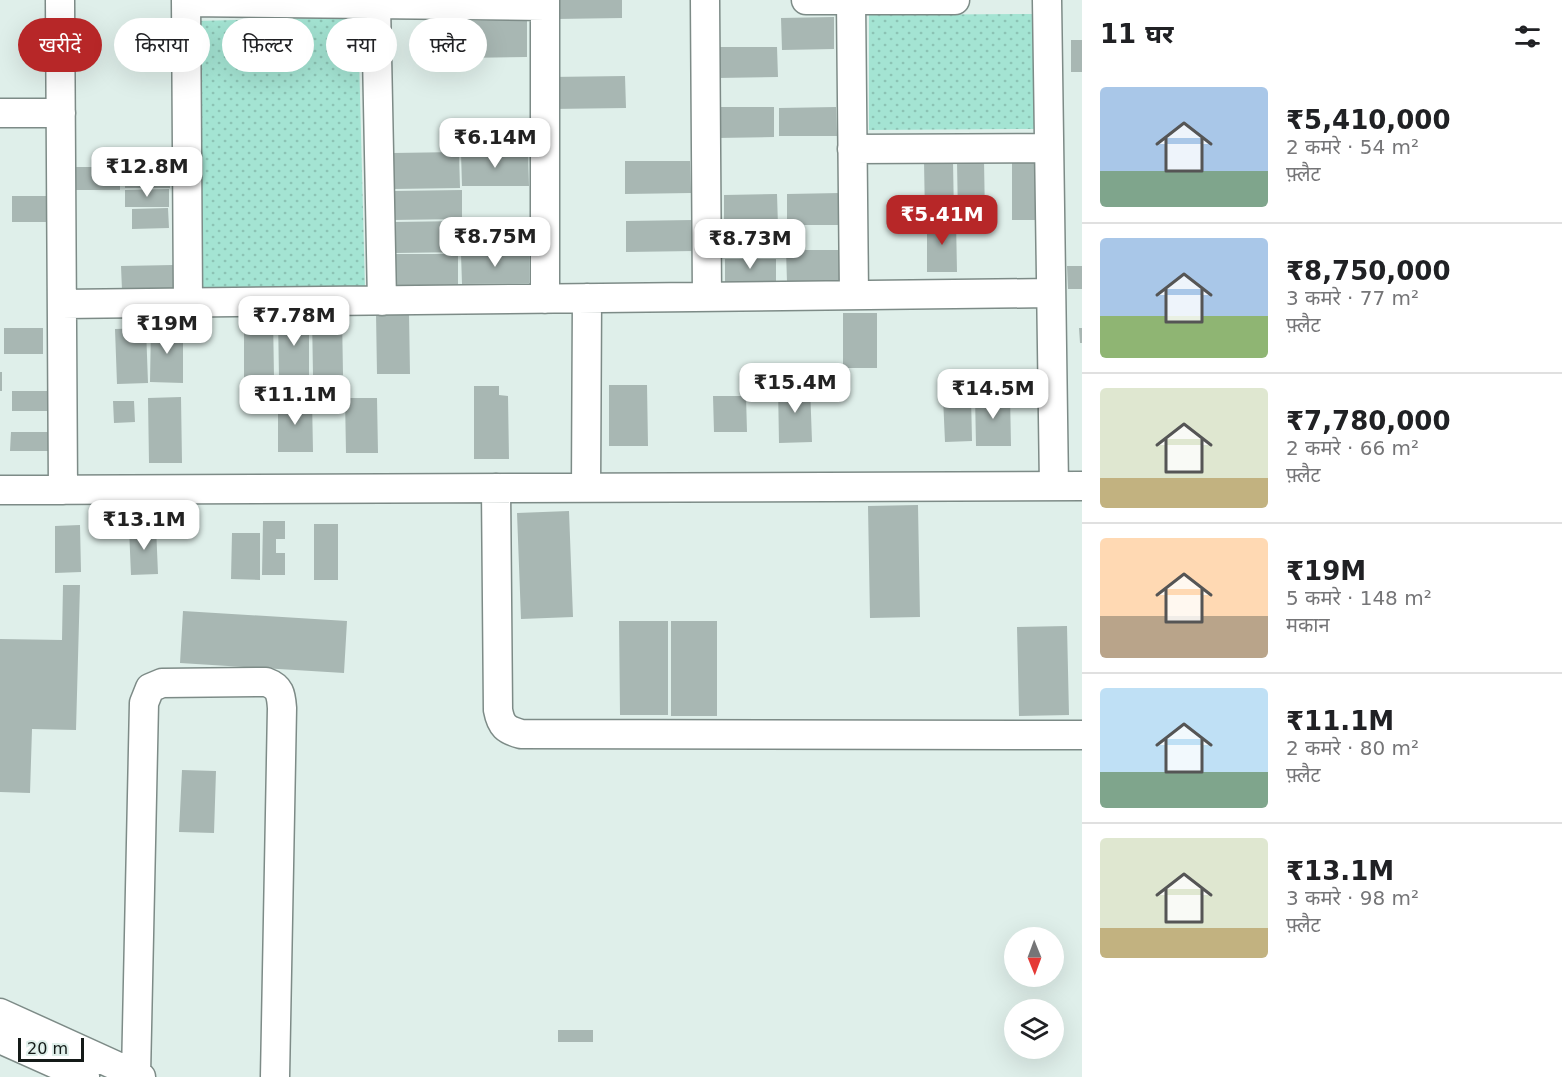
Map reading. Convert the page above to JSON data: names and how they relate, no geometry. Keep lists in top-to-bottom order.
{
  "scale_bar": "20 m",
  "north": "bottom",
  "page": {
    "heading": "11 घर",
    "chip": [
      "खरीदें",
      "किराया",
      "फ़िल्टर",
      "नया",
      "फ़्लैट"
    ],
    "list": [
      {
        "name": "₹5,410,000",
        "note": "2 कमरे · 54 m² · फ़्लैट"
      },
      {
        "name": "₹8,750,000",
        "note": "3 कमरे · 77 m² · फ़्लैट"
      },
      {
        "name": "₹7,780,000",
        "note": "2 कमरे · 66 m² · फ़्लैट"
      },
      {
        "name": "₹19M",
        "note": "5 कमरे · 148 m² · मकान"
      },
      {
        "name": "₹11.1M",
        "note": "2 कमरे · 80 m² · फ़्लैट"
      },
      {
        "name": "₹13.1M",
        "note": "3 कमरे · 98 m² · फ़्लैट"
      }
    ],
    "price": [
      "₹6.14M",
      "₹12.8M",
      "₹5.41M",
      "₹8.75M",
      "₹8.73M",
      "₹7.78M",
      "₹19M",
      "₹15.4M",
      "₹14.5M",
      "₹11.1M",
      "₹13.1M"
    ],
    "scale": "20 m"
  }
}
